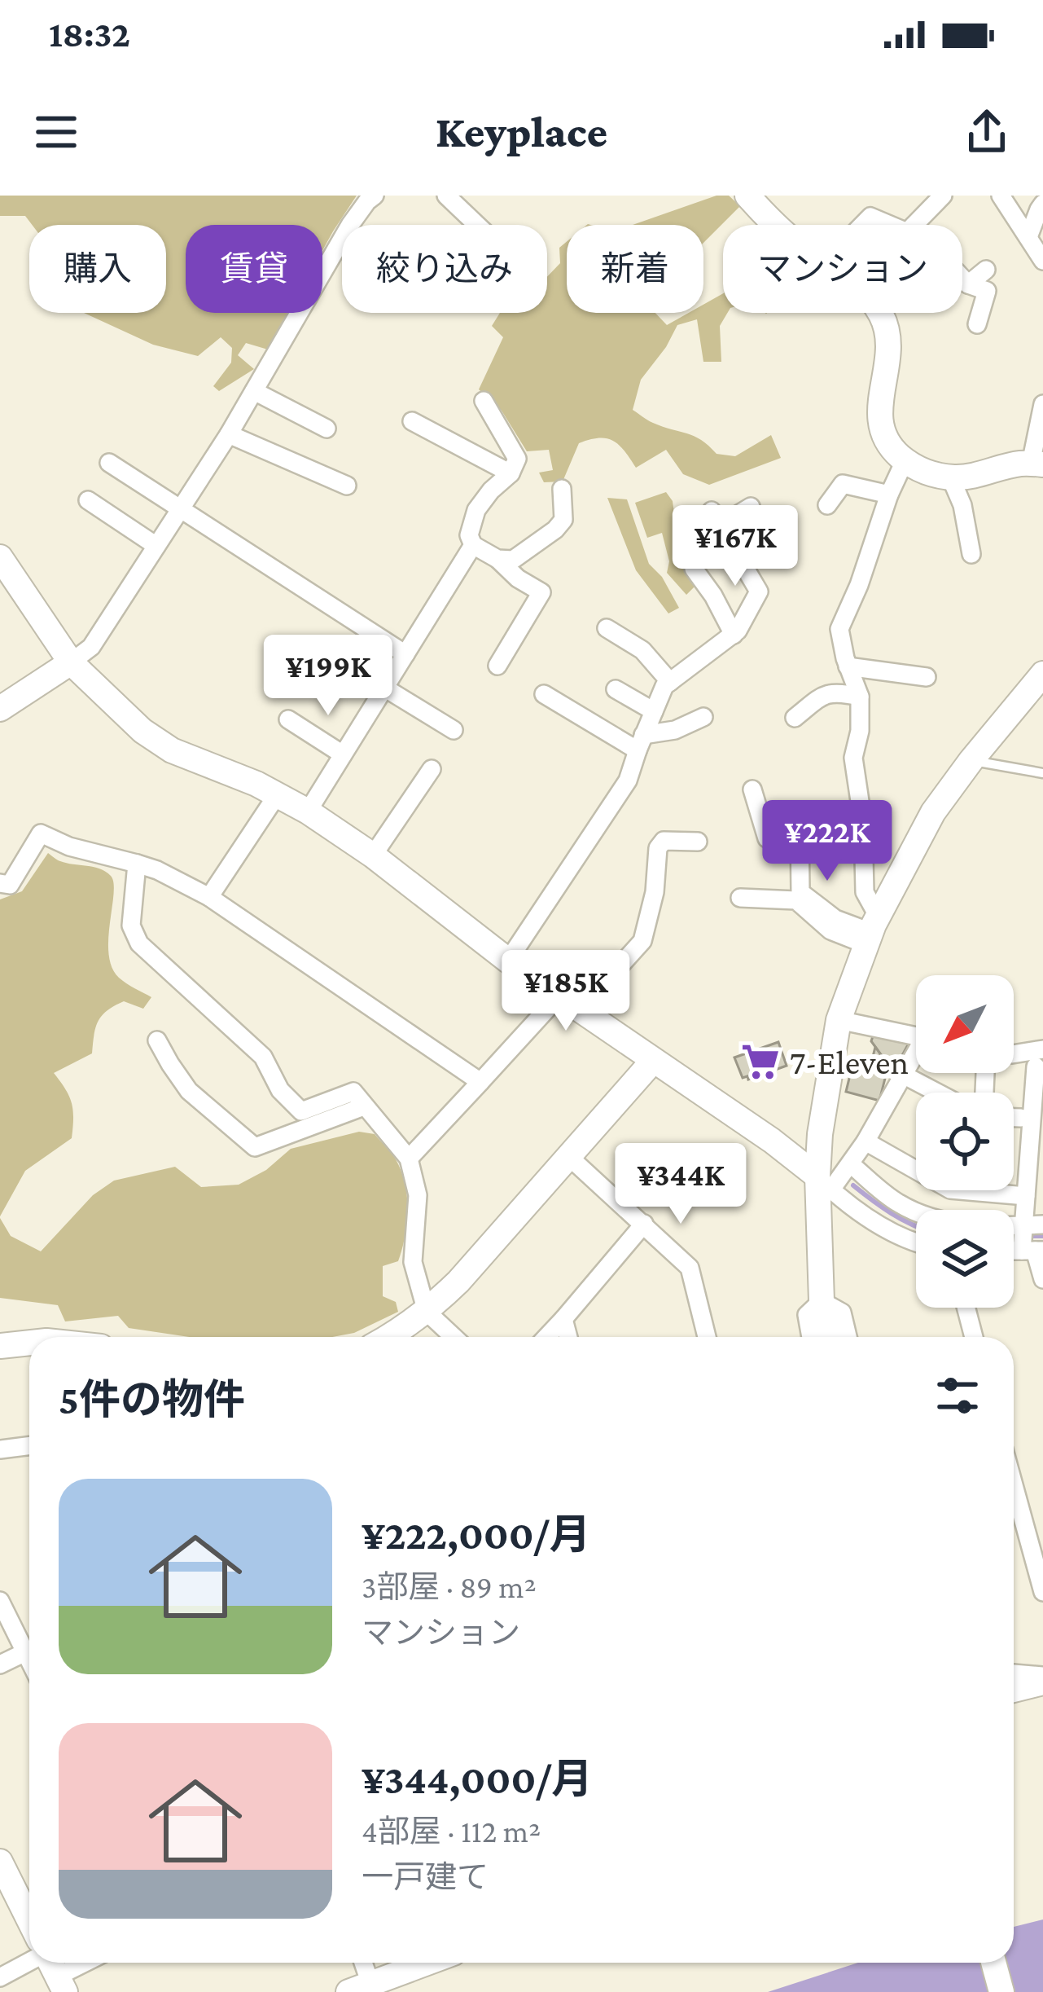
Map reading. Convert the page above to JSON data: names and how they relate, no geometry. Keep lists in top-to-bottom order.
{
  "places": {
    "supermarket": ["7-Eleven"]
  },
  "north": "bottom left",
  "page": {
    "status": "18:32",
    "header": "Keyplace",
    "chip": [
      "購入",
      "賃貸",
      "絞り込み",
      "新着",
      "マンション"
    ],
    "price": [
      "¥167K",
      "¥199K",
      "¥222K",
      "¥185K",
      "¥344K"
    ],
    "heading": "5件の物件",
    "list": [
      {
        "name": "¥222,000/月",
        "note": "3部屋 · 89 m² · マンション"
      },
      {
        "name": "¥344,000/月",
        "note": "4部屋 · 112 m² · 一戸建て"
      }
    ]
  }
}
